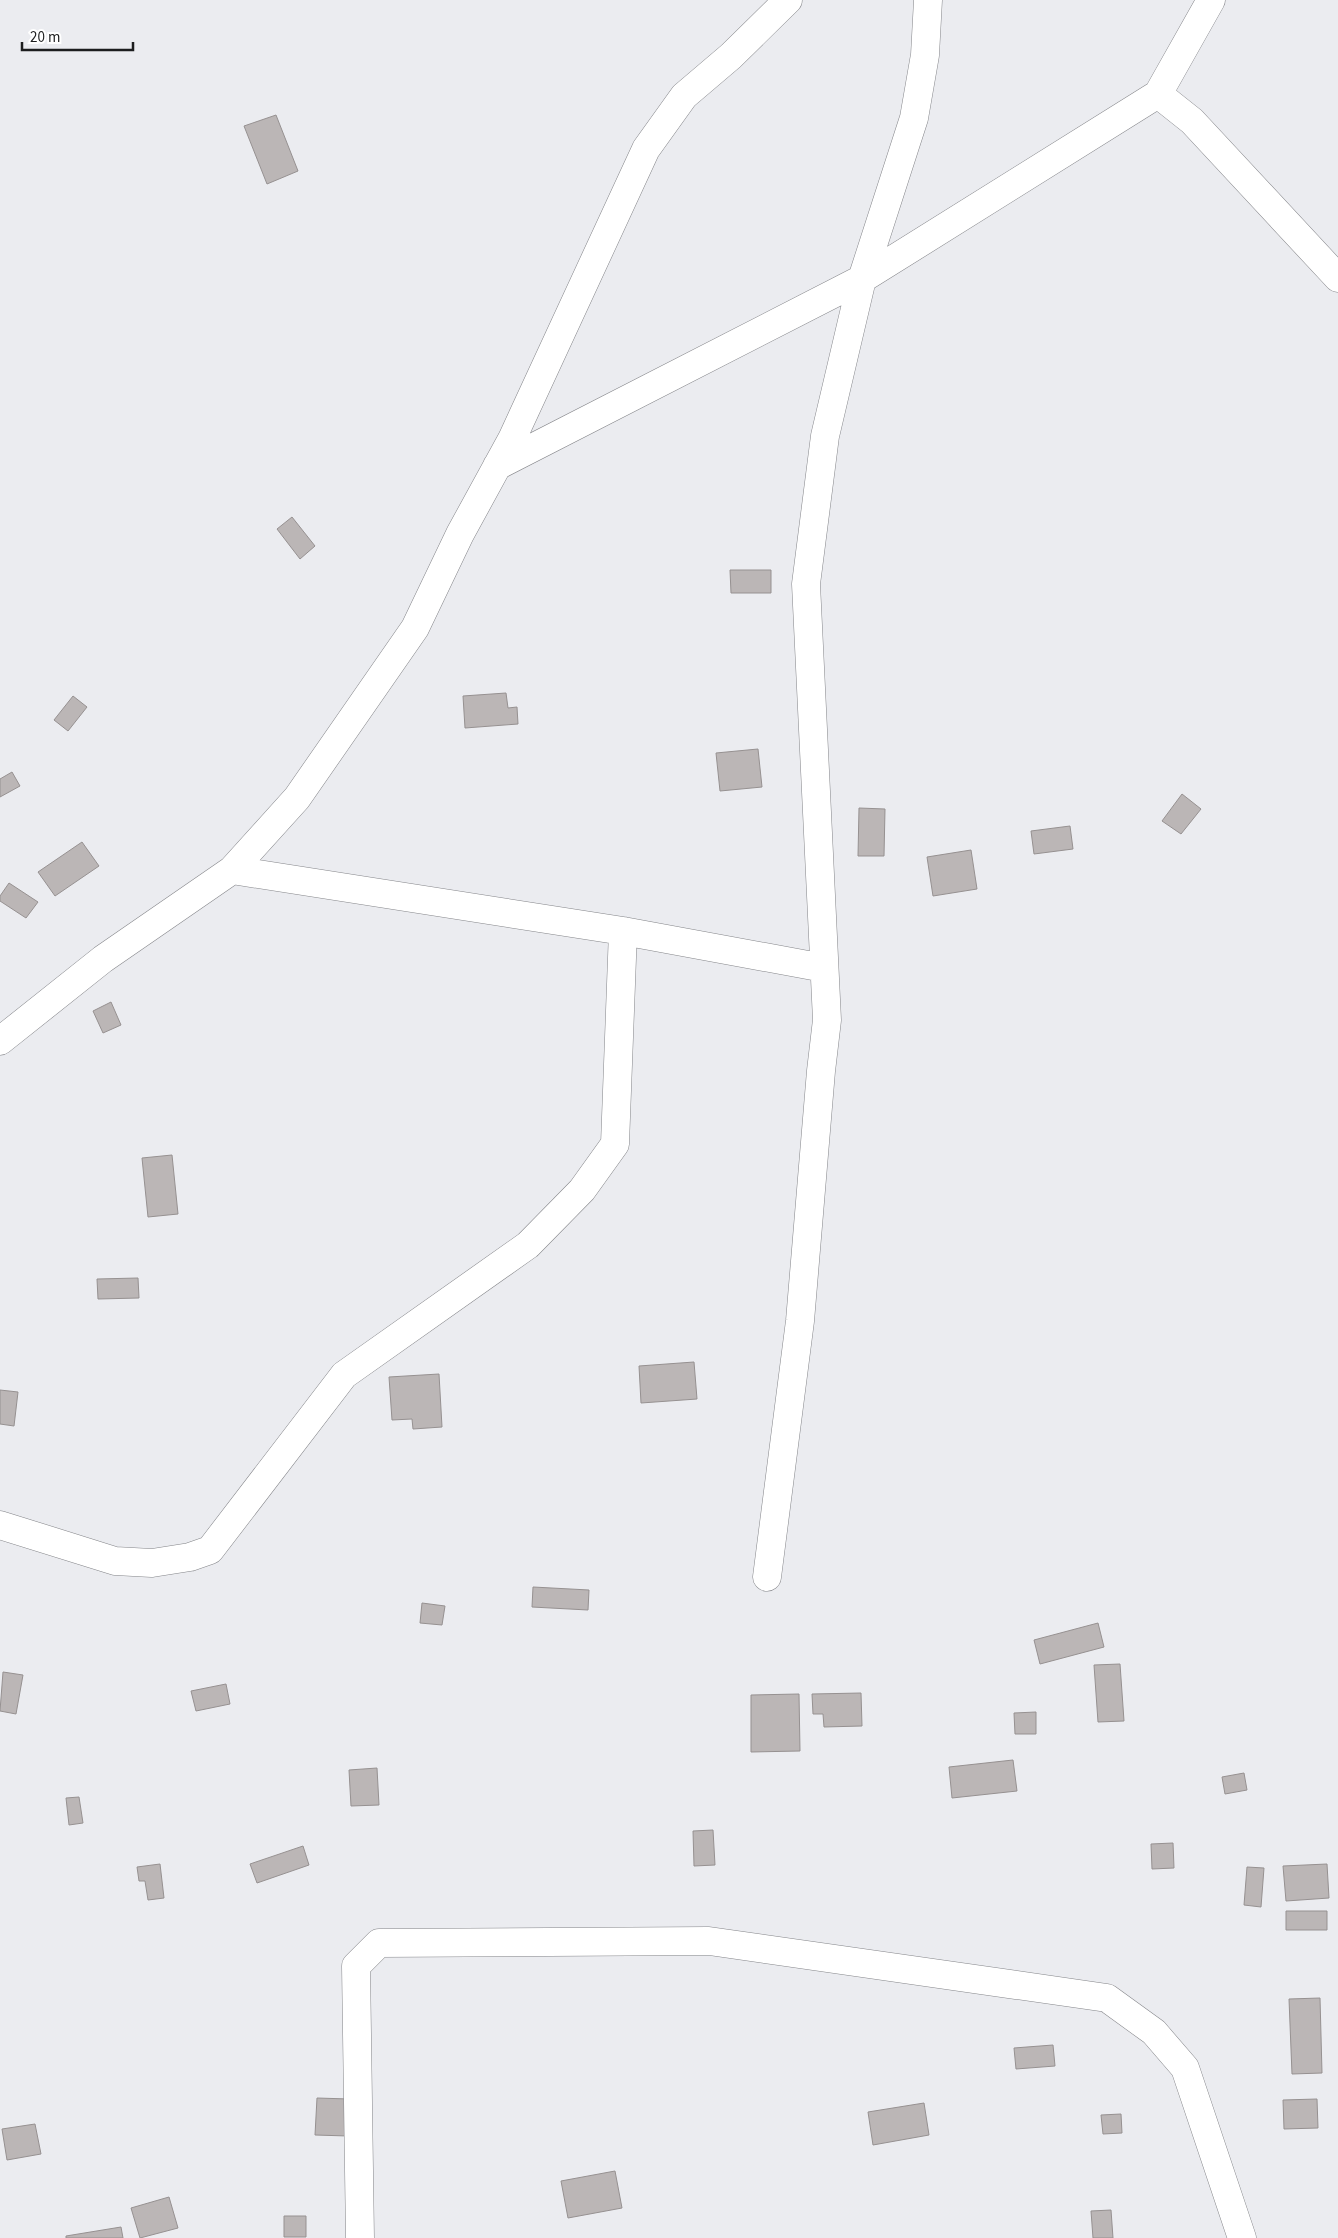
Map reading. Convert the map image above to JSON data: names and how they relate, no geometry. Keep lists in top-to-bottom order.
{
  "scale_bar": "20 m"
}
